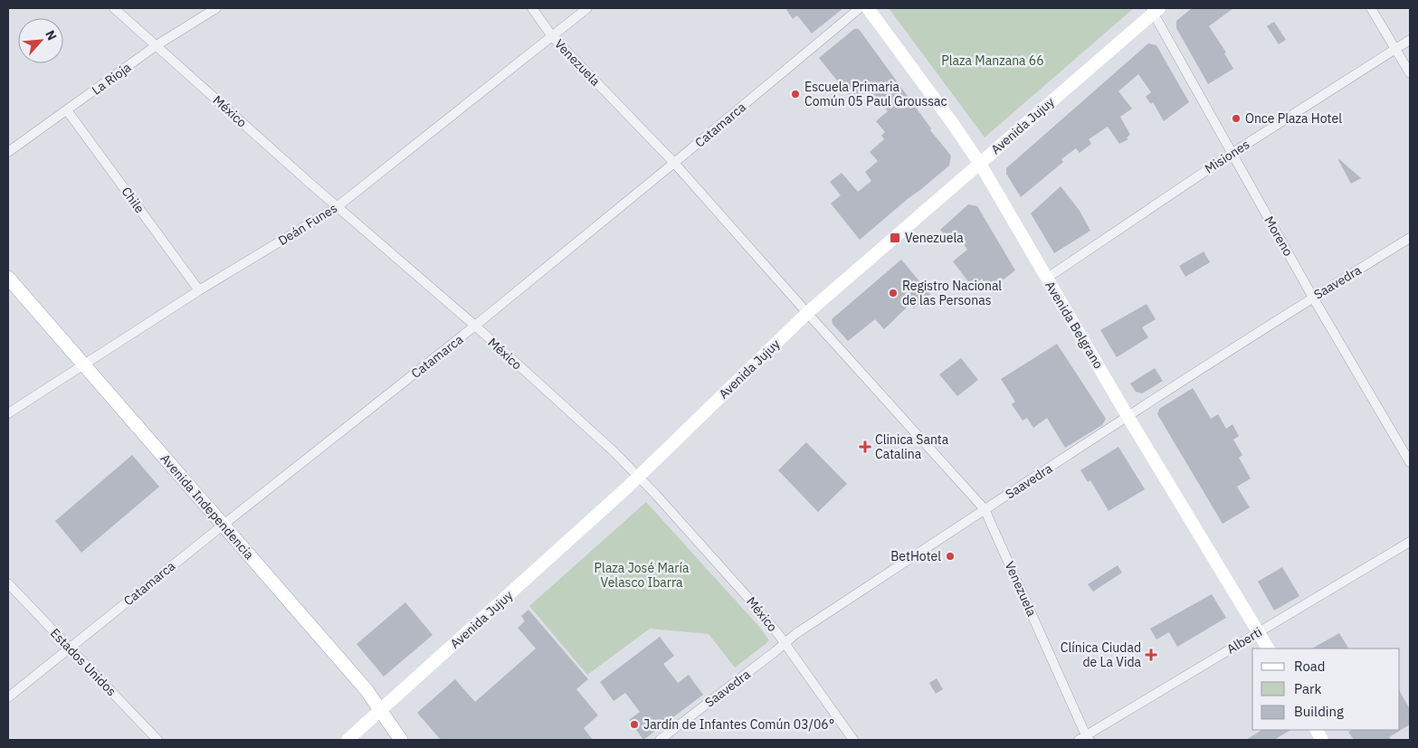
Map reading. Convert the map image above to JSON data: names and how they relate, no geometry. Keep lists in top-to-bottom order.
{
  "streets": {
    "main road": ["Avenida Jujuy", "Avenida Belgrano", "Avenida Independencia"],
    "street": [
      "Venezuela",
      "La Rioja",
      "México",
      "Catamarca",
      "Misiones",
      "Chile",
      "Deán Funes",
      "Moreno",
      "Saavedra",
      "Alberti",
      "Estados Unidos"
    ]
  },
  "crossings": [
    ["Venezuela", "Catamarca"],
    ["Venezuela", "Avenida Jujuy"],
    ["Venezuela", "Deán Funes"],
    ["Venezuela", "Saavedra"],
    ["Venezuela", "Alberti"],
    ["La Rioja", "México"],
    ["La Rioja", "Chile"],
    ["México", "Catamarca"],
    ["México", "Avenida Jujuy"],
    ["México", "Deán Funes"],
    ["México", "Saavedra"],
    ["Catamarca", "Avenida Independencia"],
    ["Catamarca", "Estados Unidos"],
    ["Avenida Jujuy", "Moreno"],
    ["Avenida Jujuy", "Avenida Belgrano"],
    ["Avenida Jujuy", "Avenida Independencia"],
    ["Misiones", "Moreno"],
    ["Misiones", "Avenida Belgrano"],
    ["Chile", "Deán Funes"],
    ["Deán Funes", "Avenida Independencia"],
    ["Moreno", "Saavedra"],
    ["Saavedra", "Avenida Belgrano"],
    ["Avenida Belgrano", "Alberti"]
  ],
  "parks": ["Plaza Manzana 66", "Plaza José María Velasco Ibarra"],
  "places": {
    "other": [
      "Escuela Primaria Común 05 Paul Groussac",
      "Once Plaza Hotel",
      "Registro Nacional de las Personas",
      "BetHotel",
      "Jardín de Infantes Común 03/06°"
    ],
    "transit": ["Venezuela"],
    "health": ["Clinica Santa Catalina", "Clínica Ciudad de La Vida"]
  },
  "legend": ["Road", "Park", "Building"],
  "north": "top right"
}
